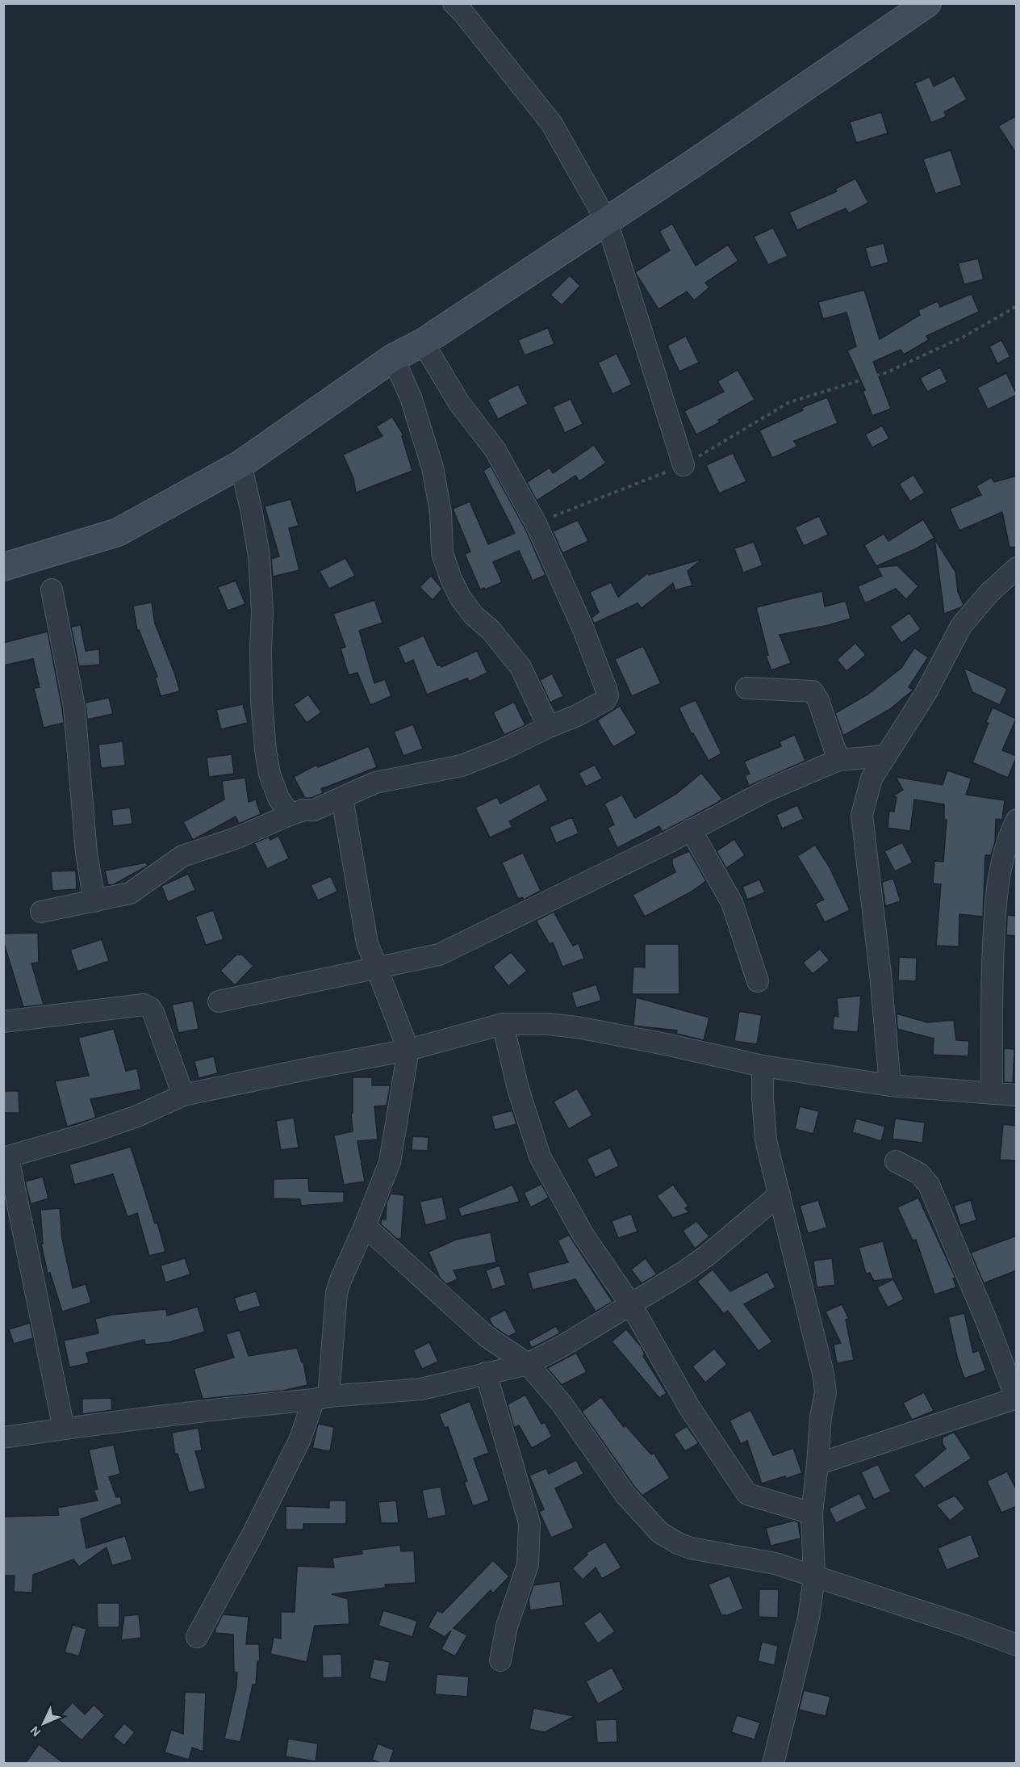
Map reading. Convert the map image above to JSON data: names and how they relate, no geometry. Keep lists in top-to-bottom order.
{
  "north": "bottom left"
}
